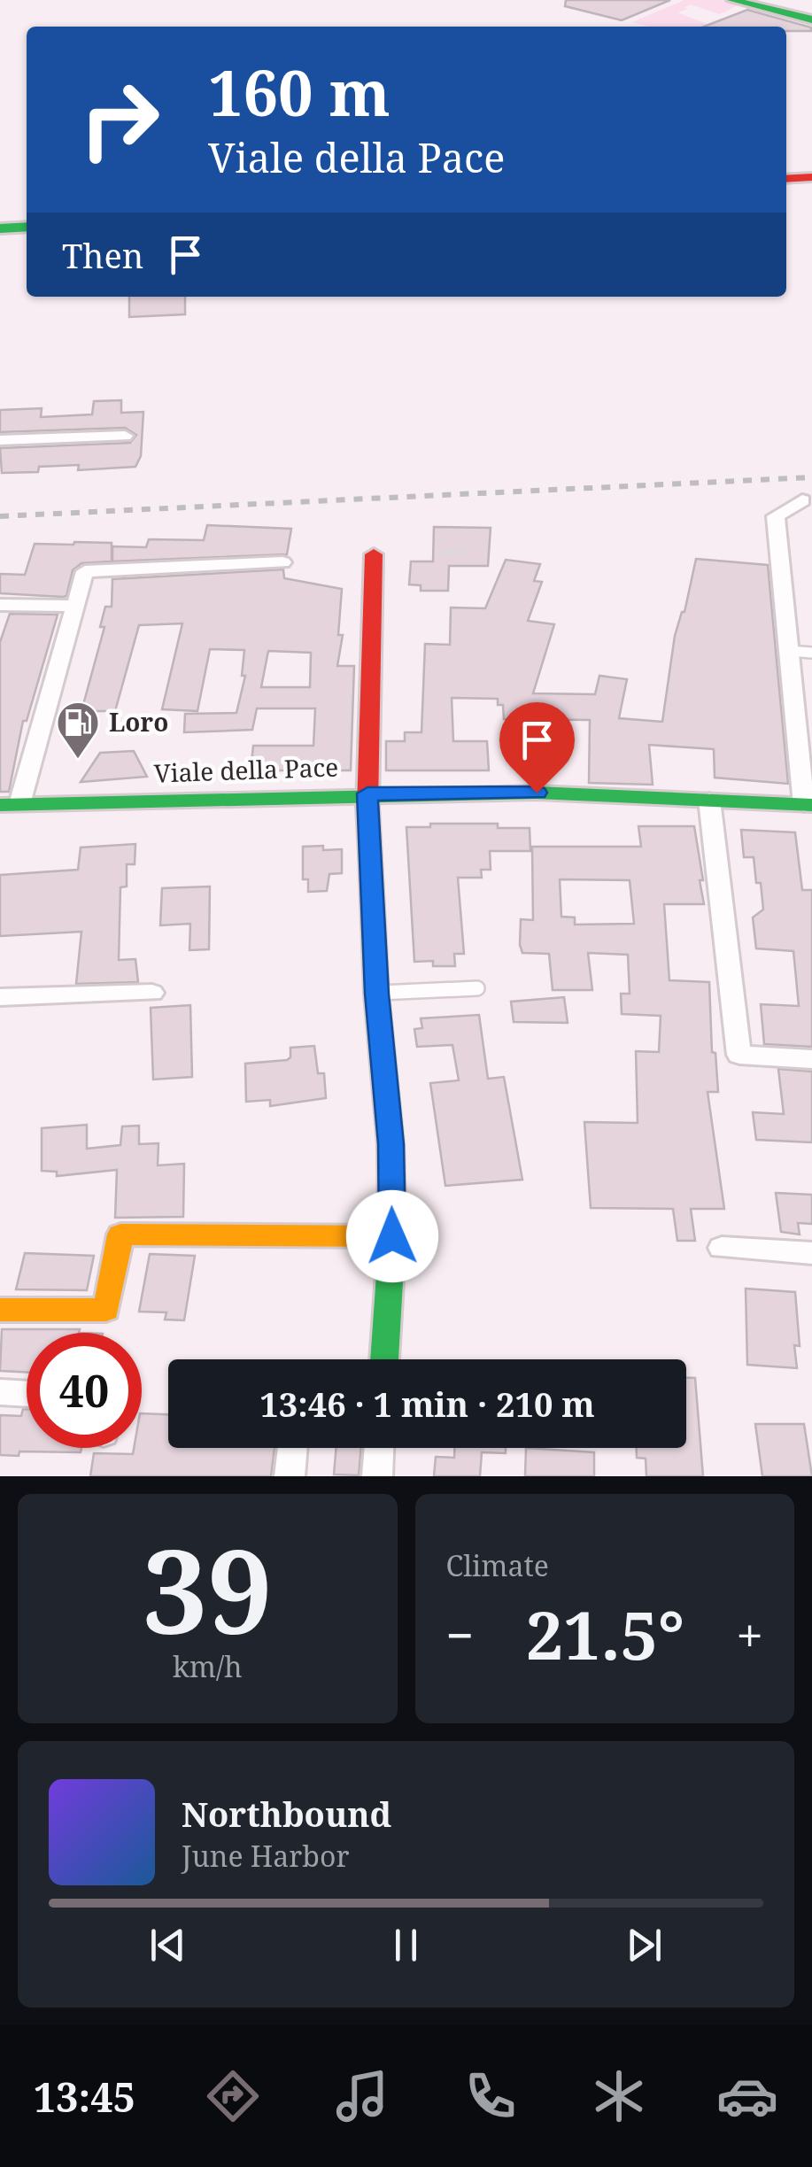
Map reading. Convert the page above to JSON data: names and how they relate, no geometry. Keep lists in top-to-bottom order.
{
  "streets": {
    "street": ["Viale della Pace"]
  },
  "places": {
    "fuel station": ["Loro"]
  },
  "page": {
    "turn": ["160 m", "Viale della Pace"],
    "then": "Then",
    "limit": "40",
    "trip": "13:46 · 1 min · 210 m",
    "tile": [
      ["39", "km/h"],
      "Climate"
    ],
    "heat": ["−", "21.5°", "+"],
    "song": ["Northbound", "June Harbor"],
    "tabs": "13:45"
  }
}
